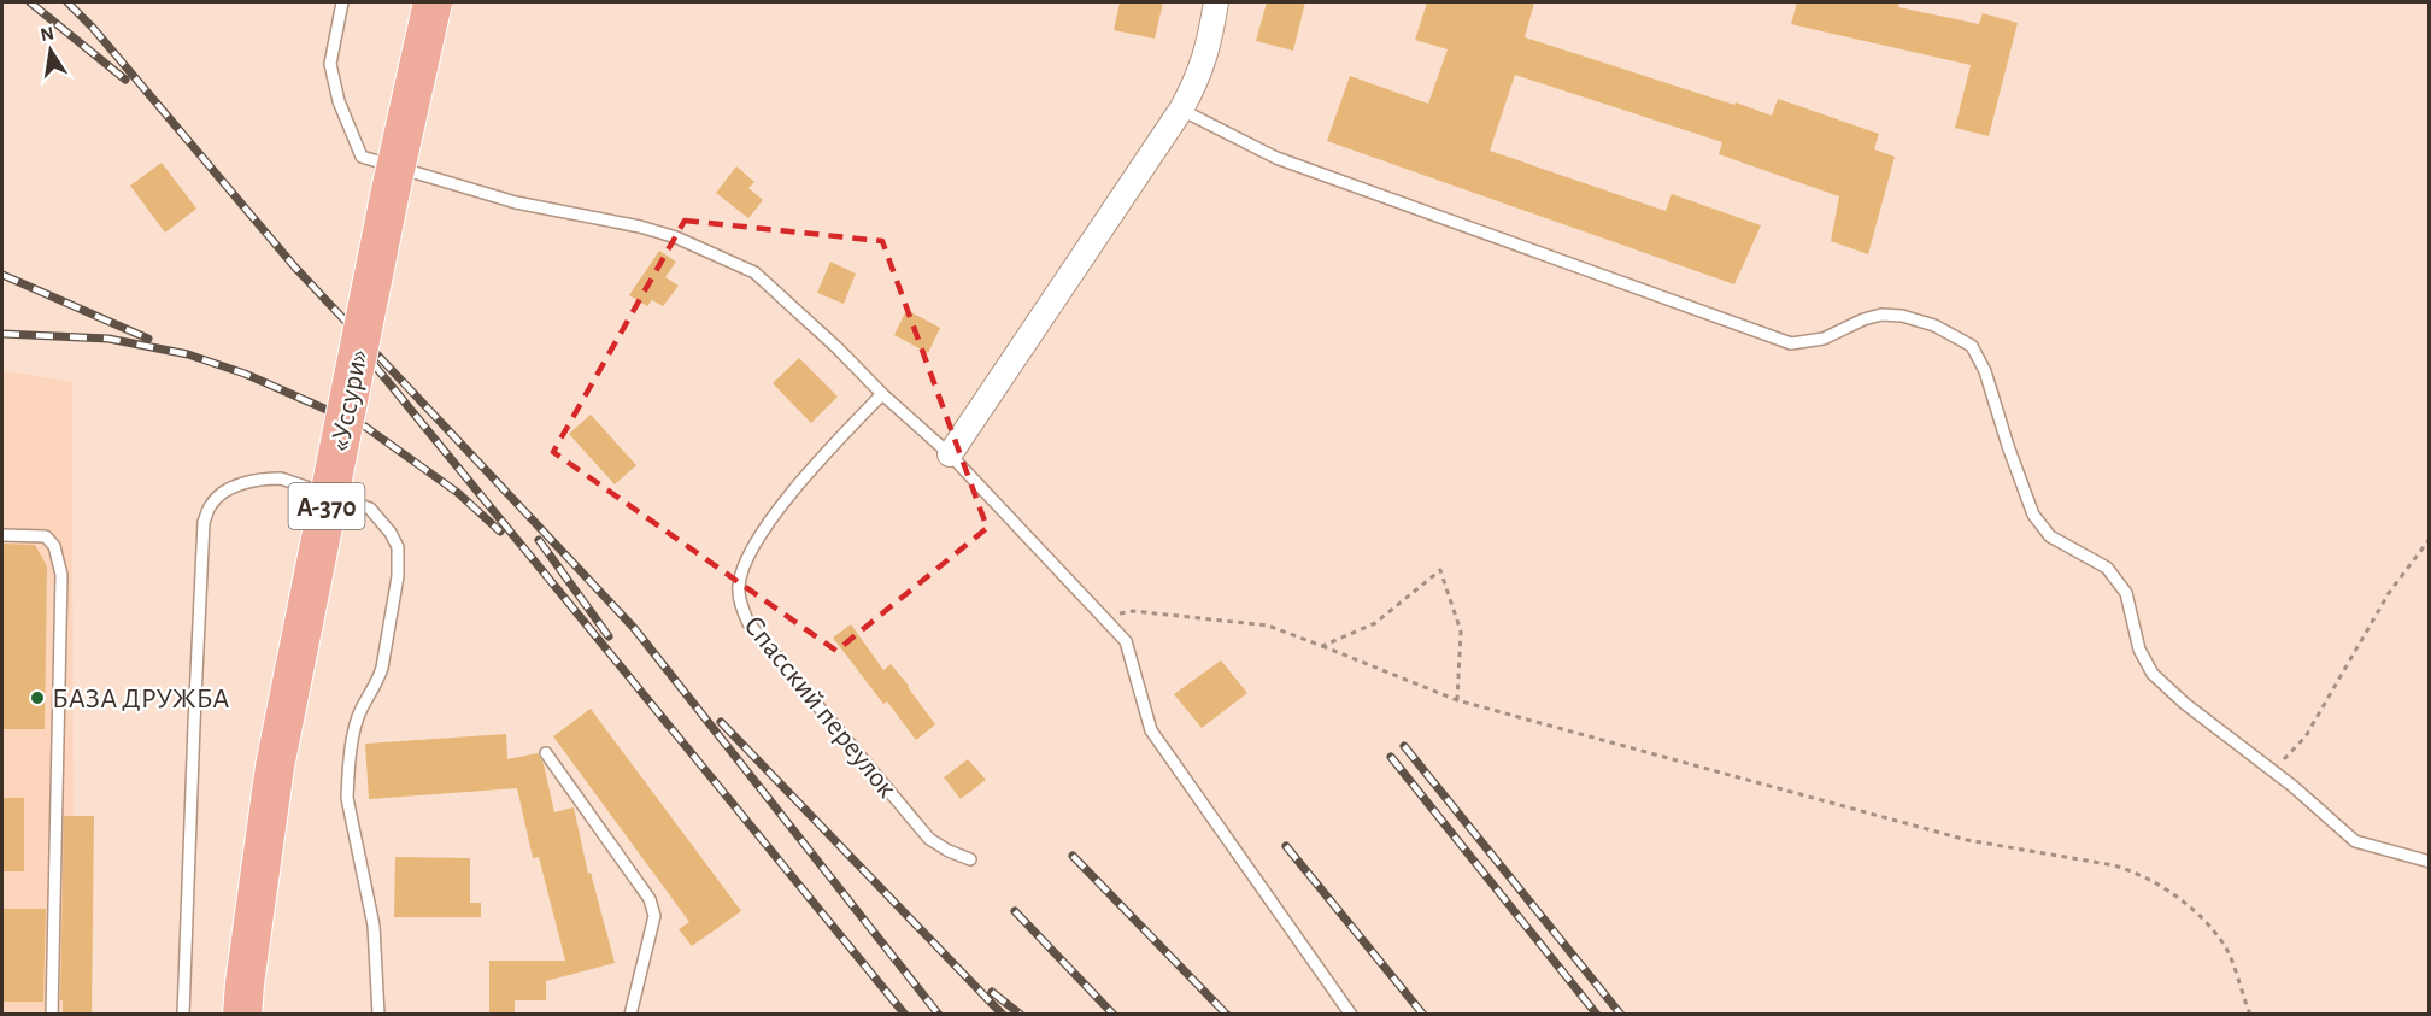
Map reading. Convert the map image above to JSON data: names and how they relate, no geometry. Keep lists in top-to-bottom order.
{
  "streets": {
    "highway": ["«Уссури»", "А-370"],
    "lane": ["Спасский переулок"]
  },
  "places": ["БАЗА ДРУЖБА"],
  "north": "top"
}
